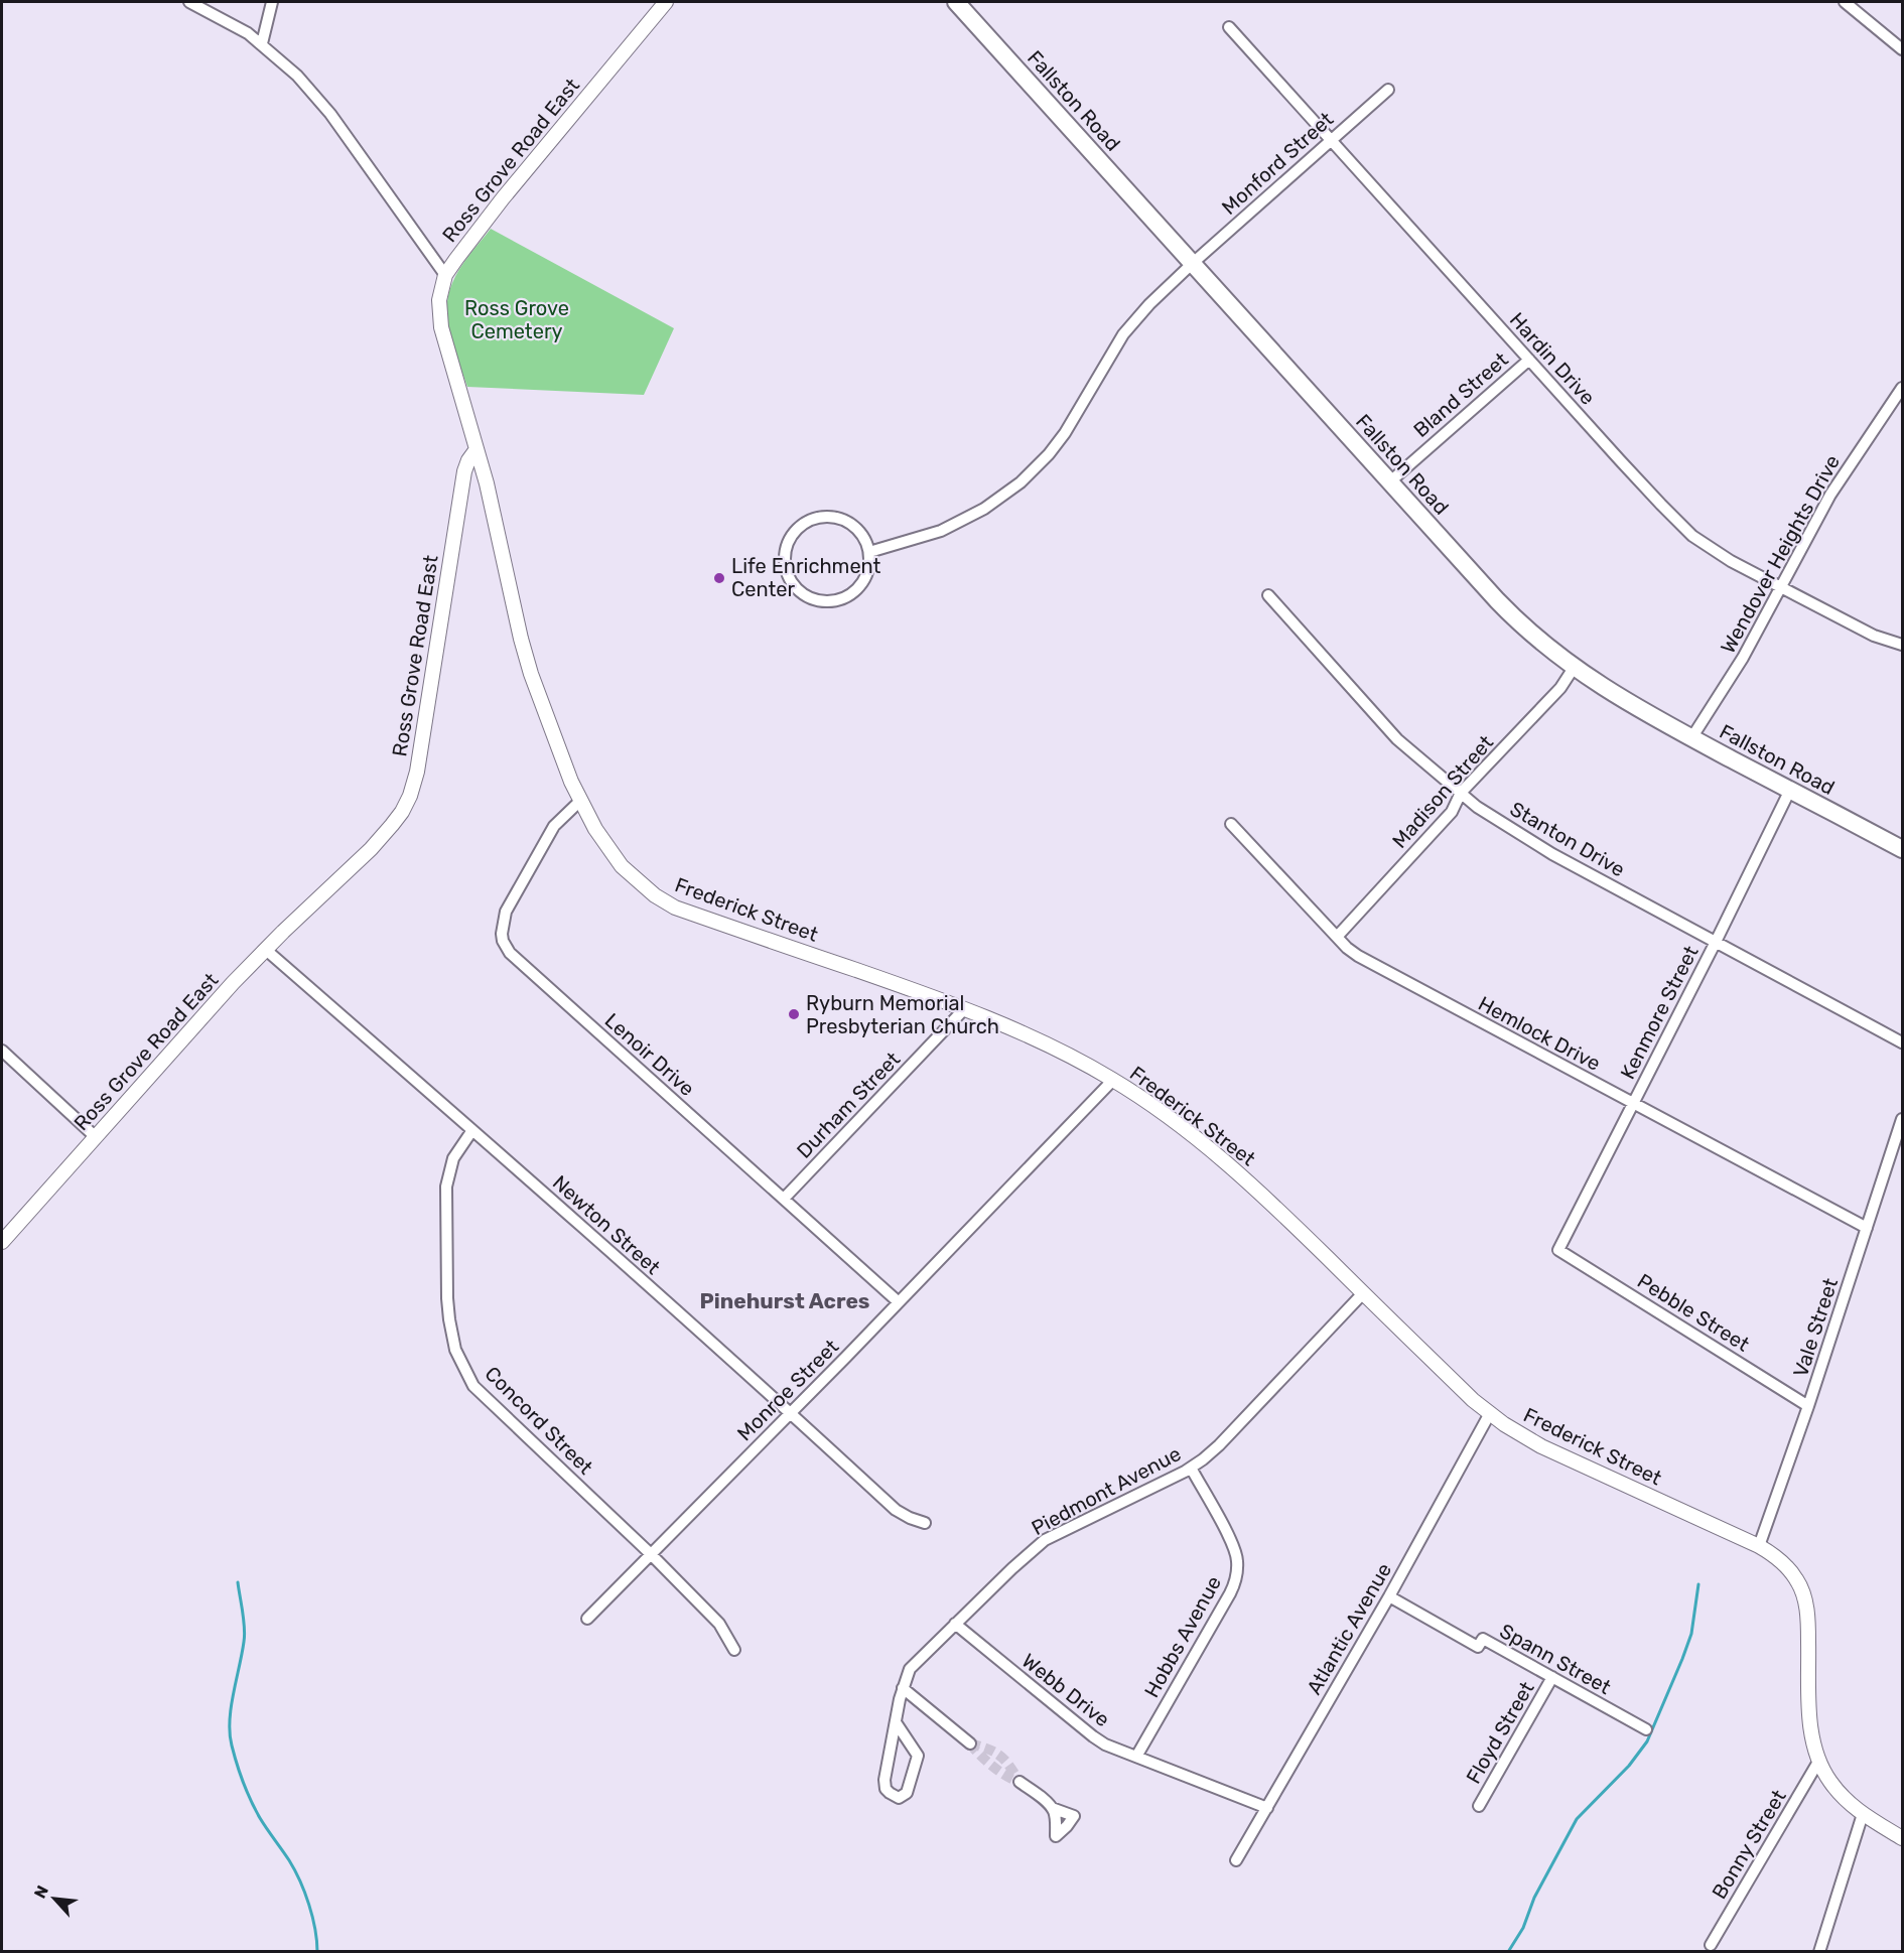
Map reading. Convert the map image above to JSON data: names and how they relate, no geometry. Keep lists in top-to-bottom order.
{
  "streets": {
    "main road": ["Fallston Road"],
    "street": [
      "Ross Grove Road East",
      "Monford Street",
      "Hardin Drive",
      "Bland Street",
      "Wendover Heights Drive",
      "Madison Street",
      "Stanton Drive",
      "Frederick Street",
      "Kenmore Street",
      "Hemlock Drive",
      "Lenoir Drive",
      "Durham Street",
      "Newton Street",
      "Pebble Street",
      "Vale Street",
      "Monroe Street",
      "Concord Street",
      "Piedmont Avenue",
      "Atlantic Avenue",
      "Hobbs Avenue",
      "Spann Street",
      "Webb Drive",
      "Floyd Street",
      "Bonny Street"
    ]
  },
  "crossings": [
    ["Fallston Road", "Monford Street"],
    ["Fallston Road", "Bland Street"],
    ["Fallston Road", "Wendover Heights Drive"],
    ["Fallston Road", "Madison Street"],
    ["Fallston Road", "Kenmore Street"],
    ["Ross Grove Road East", "Frederick Street"],
    ["Ross Grove Road East", "Newton Street"],
    ["Monford Street", "Hardin Drive"],
    ["Hardin Drive", "Bland Street"],
    ["Hardin Drive", "Wendover Heights Drive"],
    ["Madison Street", "Stanton Drive"],
    ["Madison Street", "Hemlock Drive"],
    ["Stanton Drive", "Kenmore Street"],
    ["Frederick Street", "Lenoir Drive"],
    ["Frederick Street", "Durham Street"],
    ["Frederick Street", "Vale Street"],
    ["Frederick Street", "Monroe Street"],
    ["Frederick Street", "Piedmont Avenue"],
    ["Frederick Street", "Atlantic Avenue"],
    ["Frederick Street", "Bonny Street"],
    ["Kenmore Street", "Hemlock Drive"],
    ["Kenmore Street", "Pebble Street"],
    ["Hemlock Drive", "Vale Street"],
    ["Lenoir Drive", "Durham Street"],
    ["Lenoir Drive", "Monroe Street"],
    ["Newton Street", "Monroe Street"],
    ["Newton Street", "Concord Street"],
    ["Pebble Street", "Vale Street"],
    ["Monroe Street", "Concord Street"],
    ["Piedmont Avenue", "Hobbs Avenue"],
    ["Piedmont Avenue", "Webb Drive"],
    ["Atlantic Avenue", "Spann Street"],
    ["Atlantic Avenue", "Webb Drive"],
    ["Hobbs Avenue", "Webb Drive"],
    ["Spann Street", "Floyd Street"]
  ],
  "districts": ["Pinehurst Acres"],
  "parks": ["Ross Grove Cemetery"],
  "places": ["Life Enrichment Center", "Ryburn Memorial Presbyterian Church"],
  "north": "top left"
}
